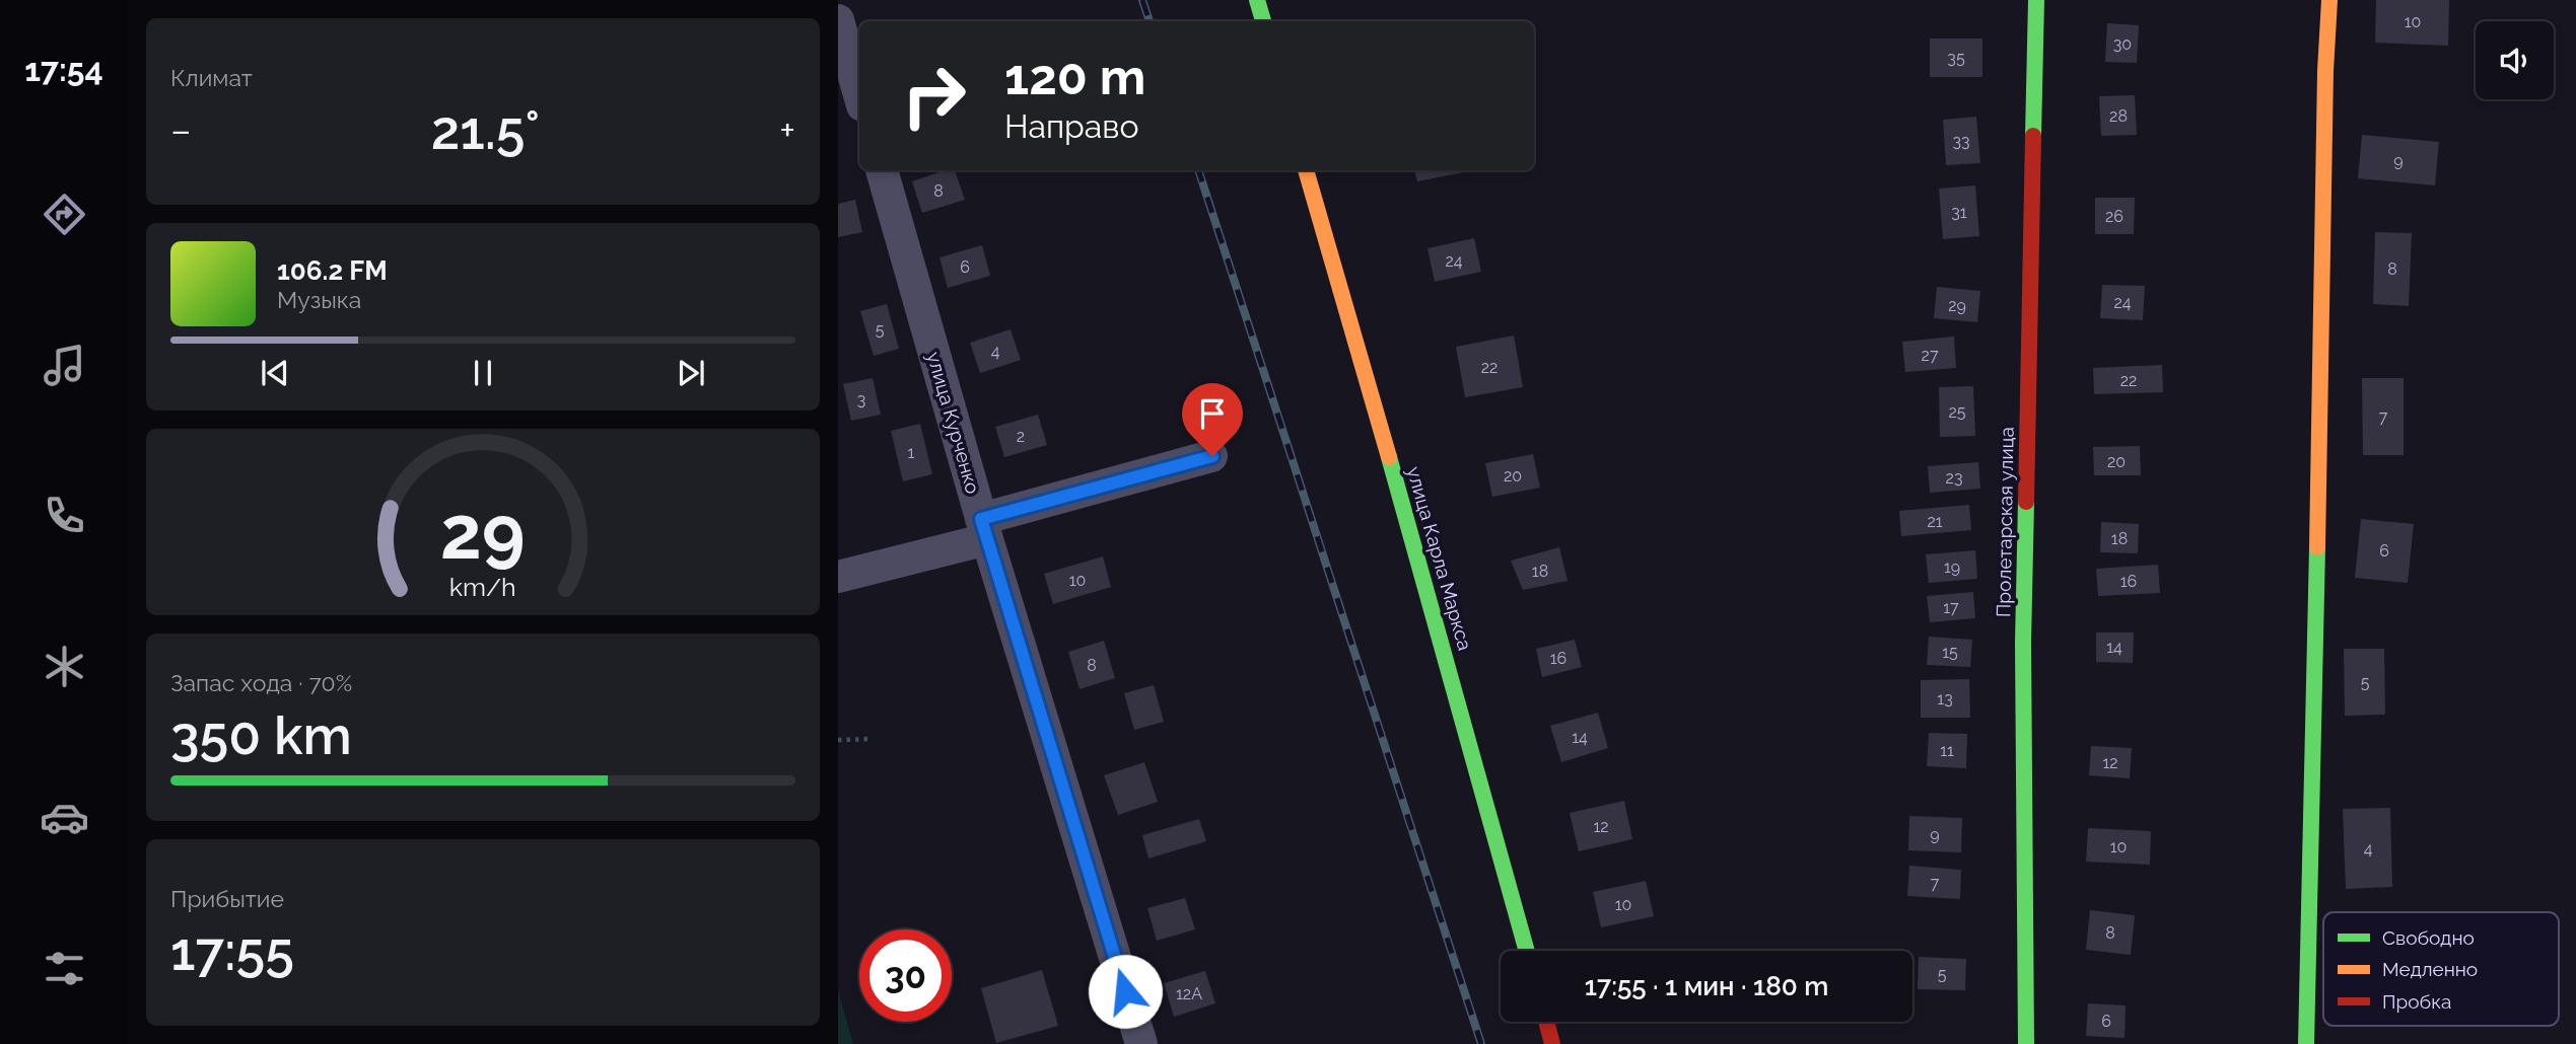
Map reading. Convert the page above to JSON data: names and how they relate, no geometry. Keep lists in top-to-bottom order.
{
  "streets": {
    "street": ["улица Курченко", "Пролетарская улица", "улица Карла Маркса"]
  },
  "house_numbers": [
    "10",
    "30",
    "35",
    "28",
    "33",
    "9",
    "8",
    "31",
    "26",
    "24",
    "6",
    "8",
    "24",
    "29",
    "5",
    "4",
    "27",
    "22",
    "22",
    "3",
    "25",
    "7",
    "2",
    "1",
    "20",
    "20",
    "23",
    "21",
    "18",
    "6",
    "19",
    "18",
    "10",
    "16",
    "17",
    "14",
    "15",
    "16",
    "8",
    "5",
    "13",
    "14",
    "11",
    "12",
    "12",
    "9",
    "10",
    "4",
    "7",
    "10",
    "8",
    "5",
    "12А",
    "6"
  ],
  "legend": ["Свободно", "Медленно", "Пробка"],
  "page": {
    "tabs": "17:54",
    "tile": [
      "Климат",
      ["Запас хода · 70%", "350 km"],
      ["Прибытие", "17:55"]
    ],
    "turn": ["120 m", "Направо"],
    "heat": ["−", "21.5°", "+"],
    "song": ["106.2 FM", "Музыка"],
    "limit": "30",
    "trip": "17:55 · 1 мин · 180 m",
    "gauge": ["29", "km/h"]
  }
}
